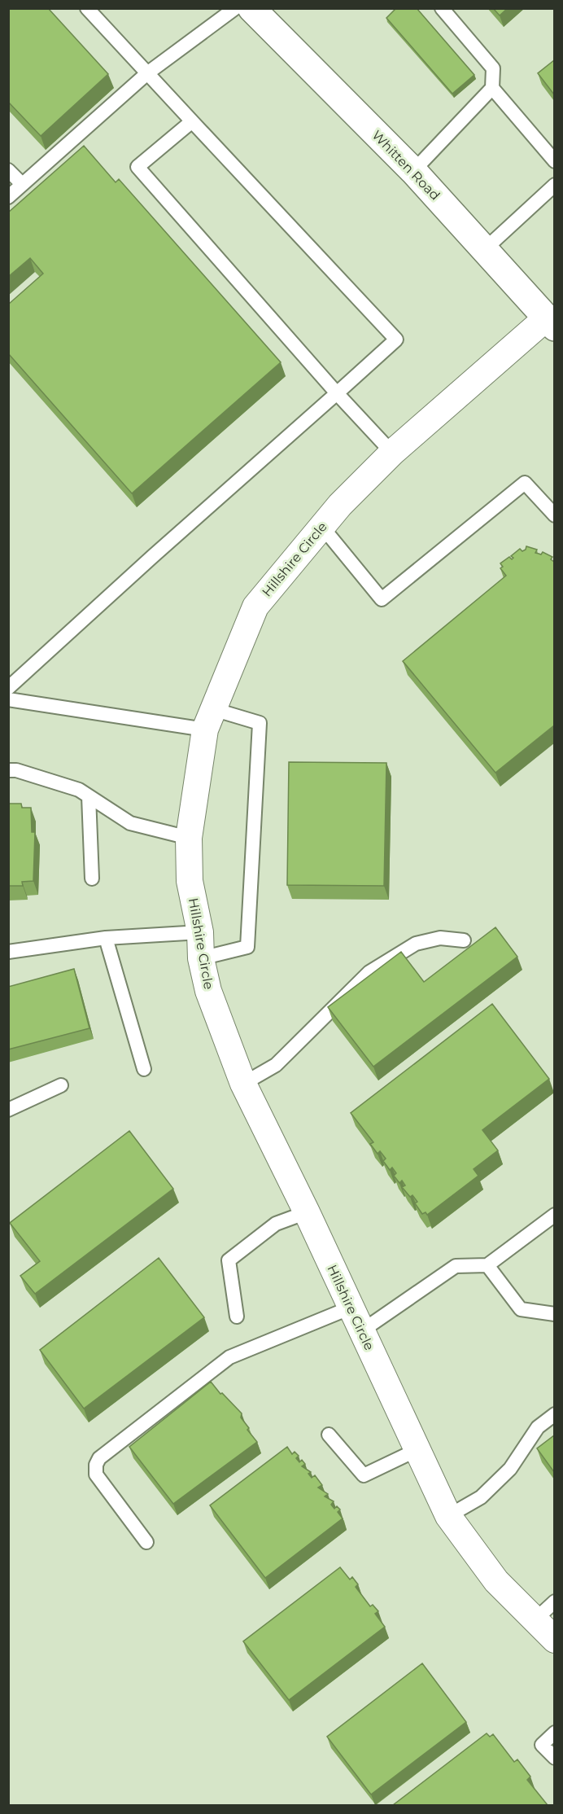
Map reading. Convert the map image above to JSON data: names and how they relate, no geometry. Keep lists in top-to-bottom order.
{
  "streets": {
    "main road": ["Whitten Road"],
    "street": ["Hillshire Circle"]
  },
  "crossings": [
    ["Whitten Road", "Hillshire Circle"]
  ]
}
